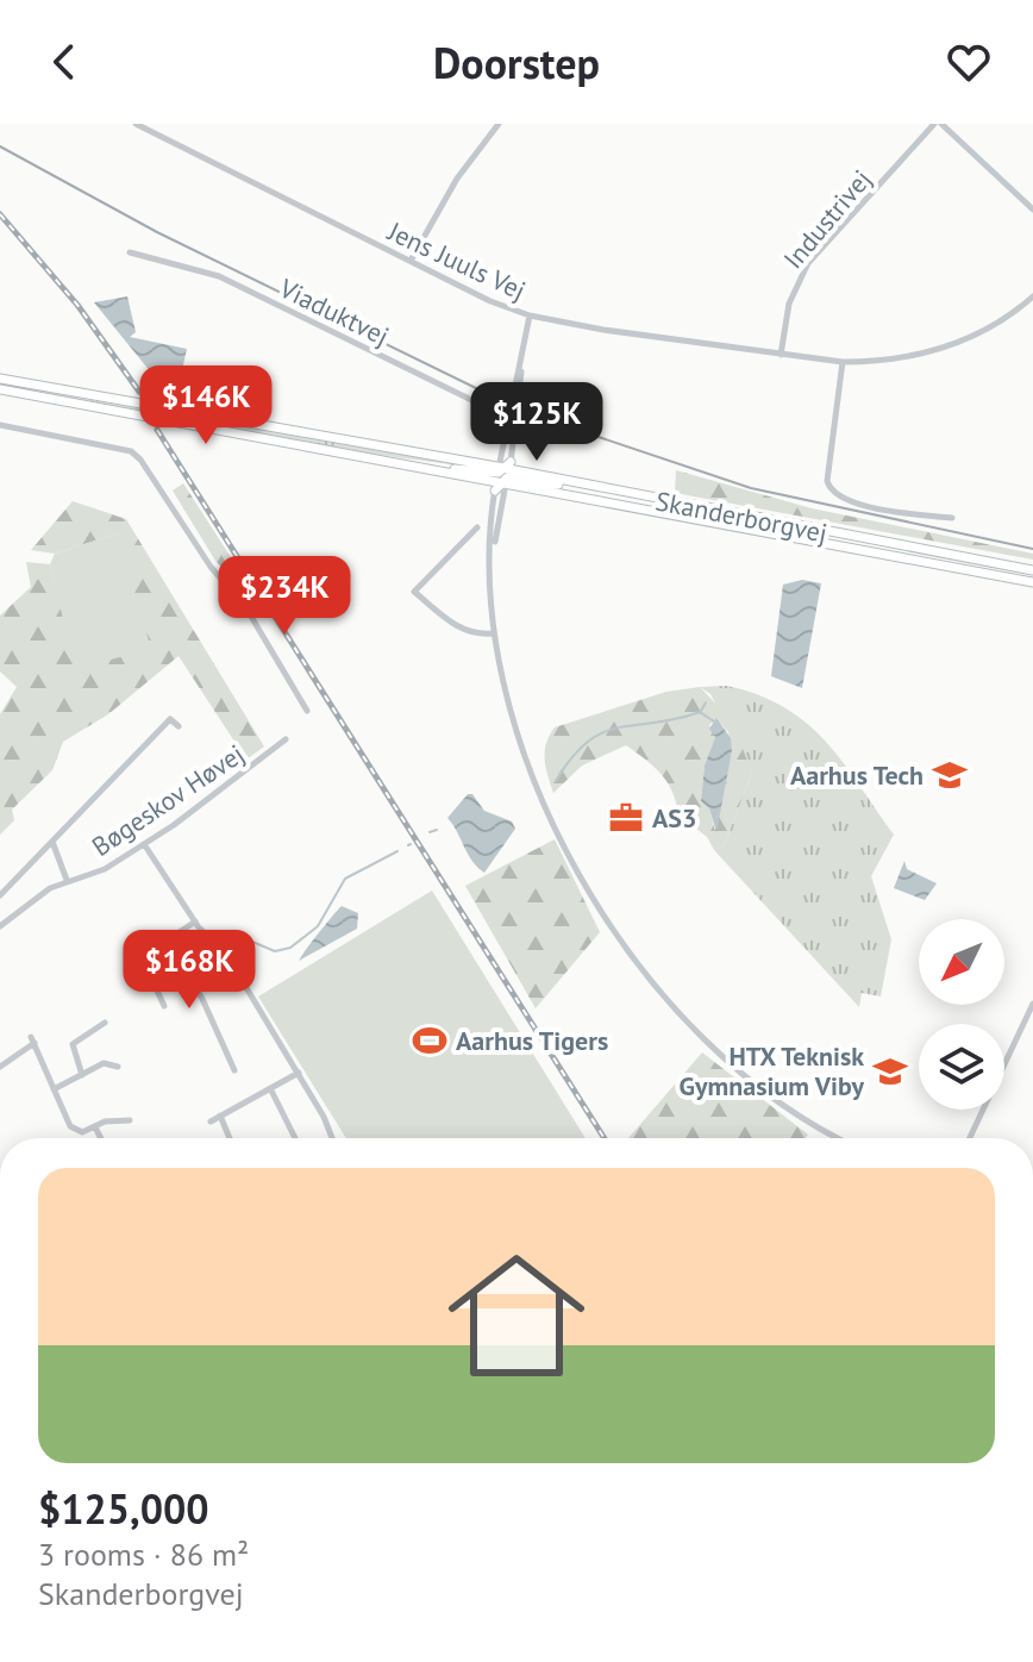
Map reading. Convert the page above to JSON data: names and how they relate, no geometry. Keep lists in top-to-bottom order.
{
  "streets": {
    "main road": ["Skanderborgvej"],
    "street": [
      "Industrivej",
      "Jens Juuls Vej",
      "Viaduktvej",
      "Bøgeskov Høvej"
    ]
  },
  "crossings": [
    ["Industrivej", "Jens Juuls Vej"]
  ],
  "places": {
    "school or university": ["Aarhus Tech", "HTX Teknisk Gymnasium Viby"],
    "office": ["AS3"],
    "sports": ["Aarhus Tigers"]
  },
  "north": "bottom left",
  "page": {
    "header": "Doorstep",
    "price": [
      "$146K",
      "$125K",
      "$234K",
      "$168K"
    ],
    "list": [
      {
        "name": "$125,000",
        "note": "3 rooms · 86 m² · Skanderborgvej"
      }
    ]
  }
}
